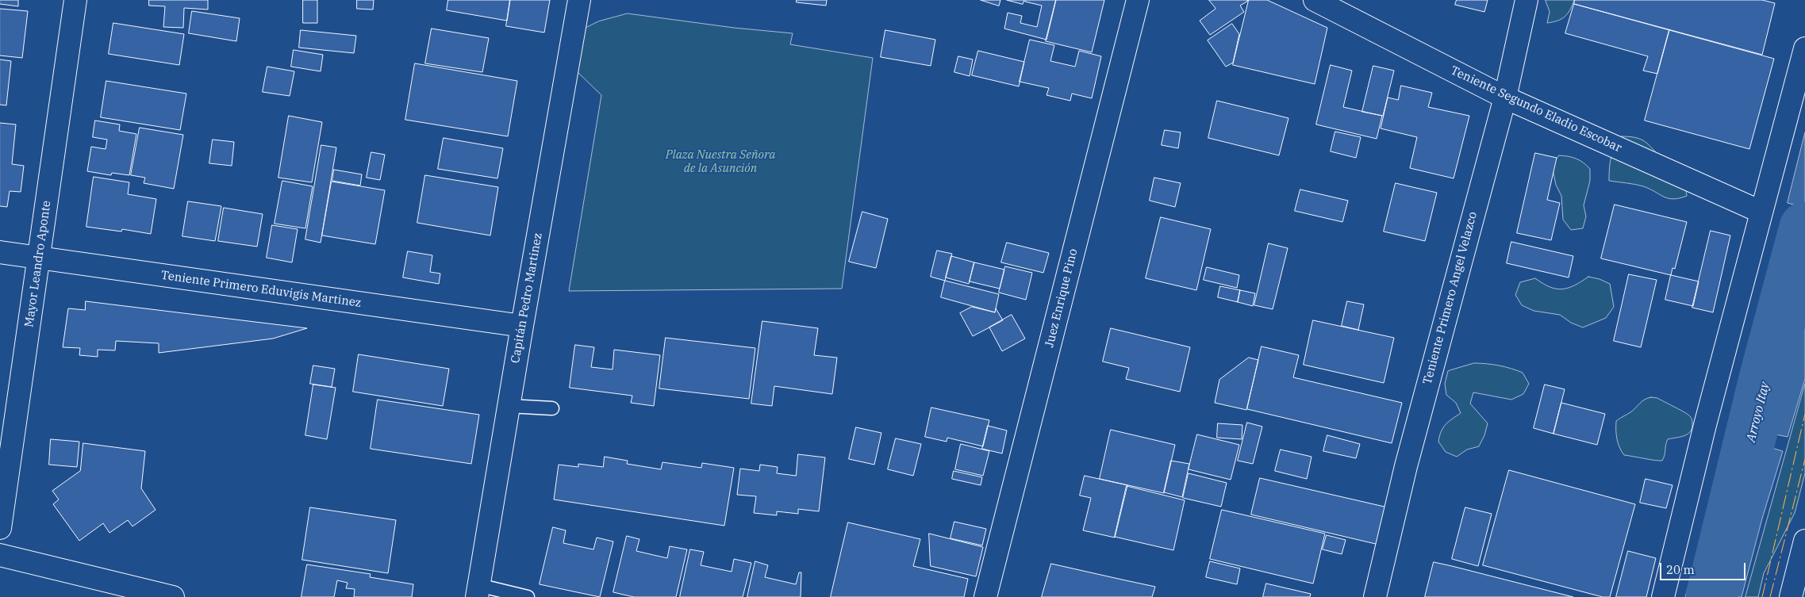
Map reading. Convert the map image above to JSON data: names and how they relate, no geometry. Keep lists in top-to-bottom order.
{
  "streets": {
    "main road": [
      "Teniente Segundo Eladio Escobar",
      "Mayor Leandro Aponte",
      "Teniente Primero Eduvigis Martinez",
      "Capitán Pedro Martinez",
      "Juez Enrique Pino",
      "Teniente Primero Angel Velazco"
    ]
  },
  "crossings": [
    ["Teniente Segundo Eladio Escobar", "Teniente Primero Angel Velazco"],
    ["Mayor Leandro Aponte", "Teniente Primero Eduvigis Martinez"],
    ["Teniente Primero Eduvigis Martinez", "Capitán Pedro Martinez"]
  ],
  "water": ["Arroyo Itay"],
  "parks": ["Plaza Nuestra Señora de la Asunción"],
  "scale_bar": "20 m"
}
